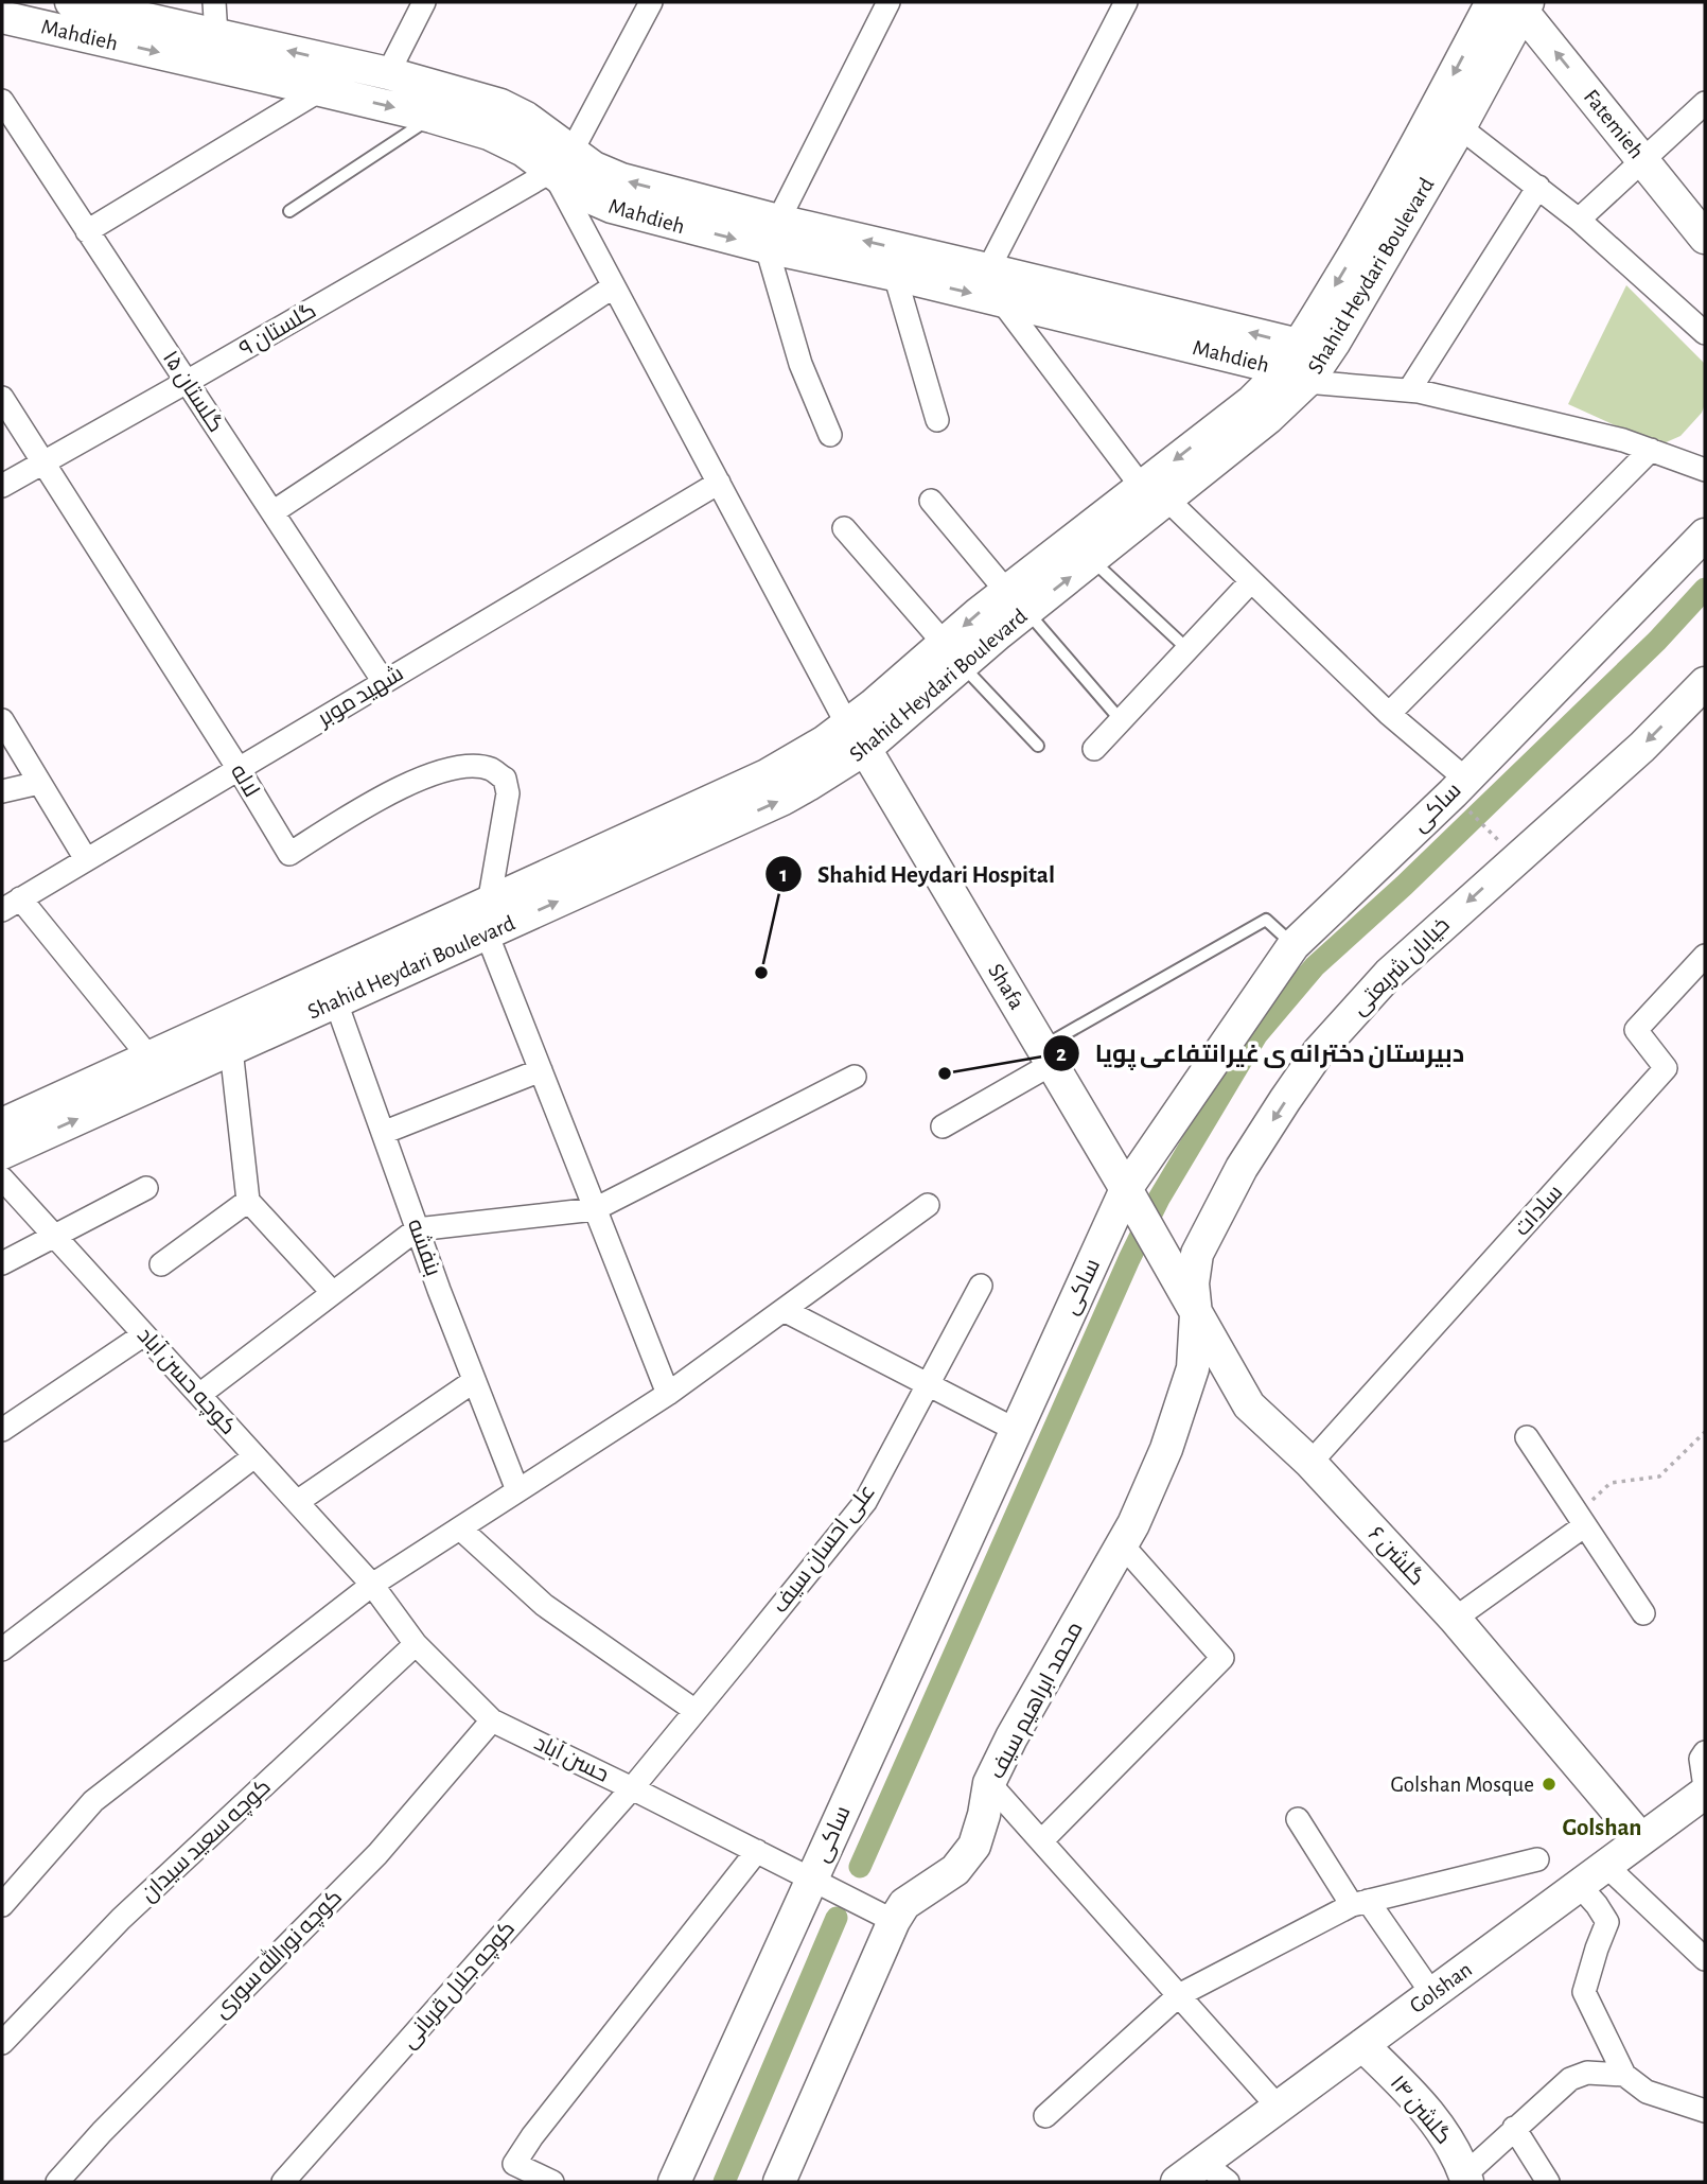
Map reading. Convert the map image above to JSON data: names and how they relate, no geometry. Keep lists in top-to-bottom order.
{
  "streets": {
    "street": [
      "Mahdieh",
      "Fatemieh",
      "Shahid Heydari Boulevard",
      "گلستان ۹",
      "گلستان ۱۵",
      "شهید موبر",
      "لاله",
      "ساکی",
      "خیابان شریعتی",
      "Shafa",
      "سادات",
      "بنفشه",
      "کوچه حسن آباد",
      "علی احسان سیف",
      "گلشن ۶",
      "محمد ابراهیم سیف",
      "حسن آباد",
      "کوچه سعید سیدان",
      "کوچه نورالله سوری",
      "کوچه جلال قربانی",
      "Golshan",
      "گلشن ۱۴"
    ]
  },
  "crossings": [
    ["Mahdieh", "Shahid Heydari Boulevard"],
    ["Mahdieh", "گلستان ۹"],
    ["Fatemieh", "Shahid Heydari Boulevard"],
    ["Shahid Heydari Boulevard", "لاله"],
    ["Shahid Heydari Boulevard", "Shafa"],
    ["Shahid Heydari Boulevard", "بنفشه"],
    ["گلستان ۹", "گلستان ۱۵"],
    ["گلستان ۹", "لاله"],
    ["گلستان ۱۵", "شهید موبر"],
    ["شهید موبر", "لاله"],
    ["ساکی", "Shafa"],
    ["ساکی", "حسن آباد"],
    ["خیابان شریعتی", "گلشن ۶"],
    ["خیابان شریعتی", "محمد ابراهیم سیف"],
    ["Shafa", "گلشن ۶"],
    ["سادات", "گلشن ۶"],
    ["کوچه حسن آباد", "حسن آباد"],
    ["علی احسان سیف", "حسن آباد"],
    ["علی احسان سیف", "کوچه جلال قربانی"],
    ["گلشن ۶", "محمد ابراهیم سیف"],
    ["گلشن ۶", "Golshan"],
    ["محمد ابراهیم سیف", "حسن آباد"],
    ["حسن آباد", "کوچه سعید سیدان"],
    ["حسن آباد", "کوچه نورالله سوری"],
    ["حسن آباد", "کوچه جلال قربانی"],
    ["Golshan", "گلشن ۱۴"]
  ],
  "districts": ["Golshan"],
  "places": ["Shahid Heydari Hospital", "دبیرستان دخترانه ی غیرانتفاعی پویا", "Golshan Mosque"]
}
